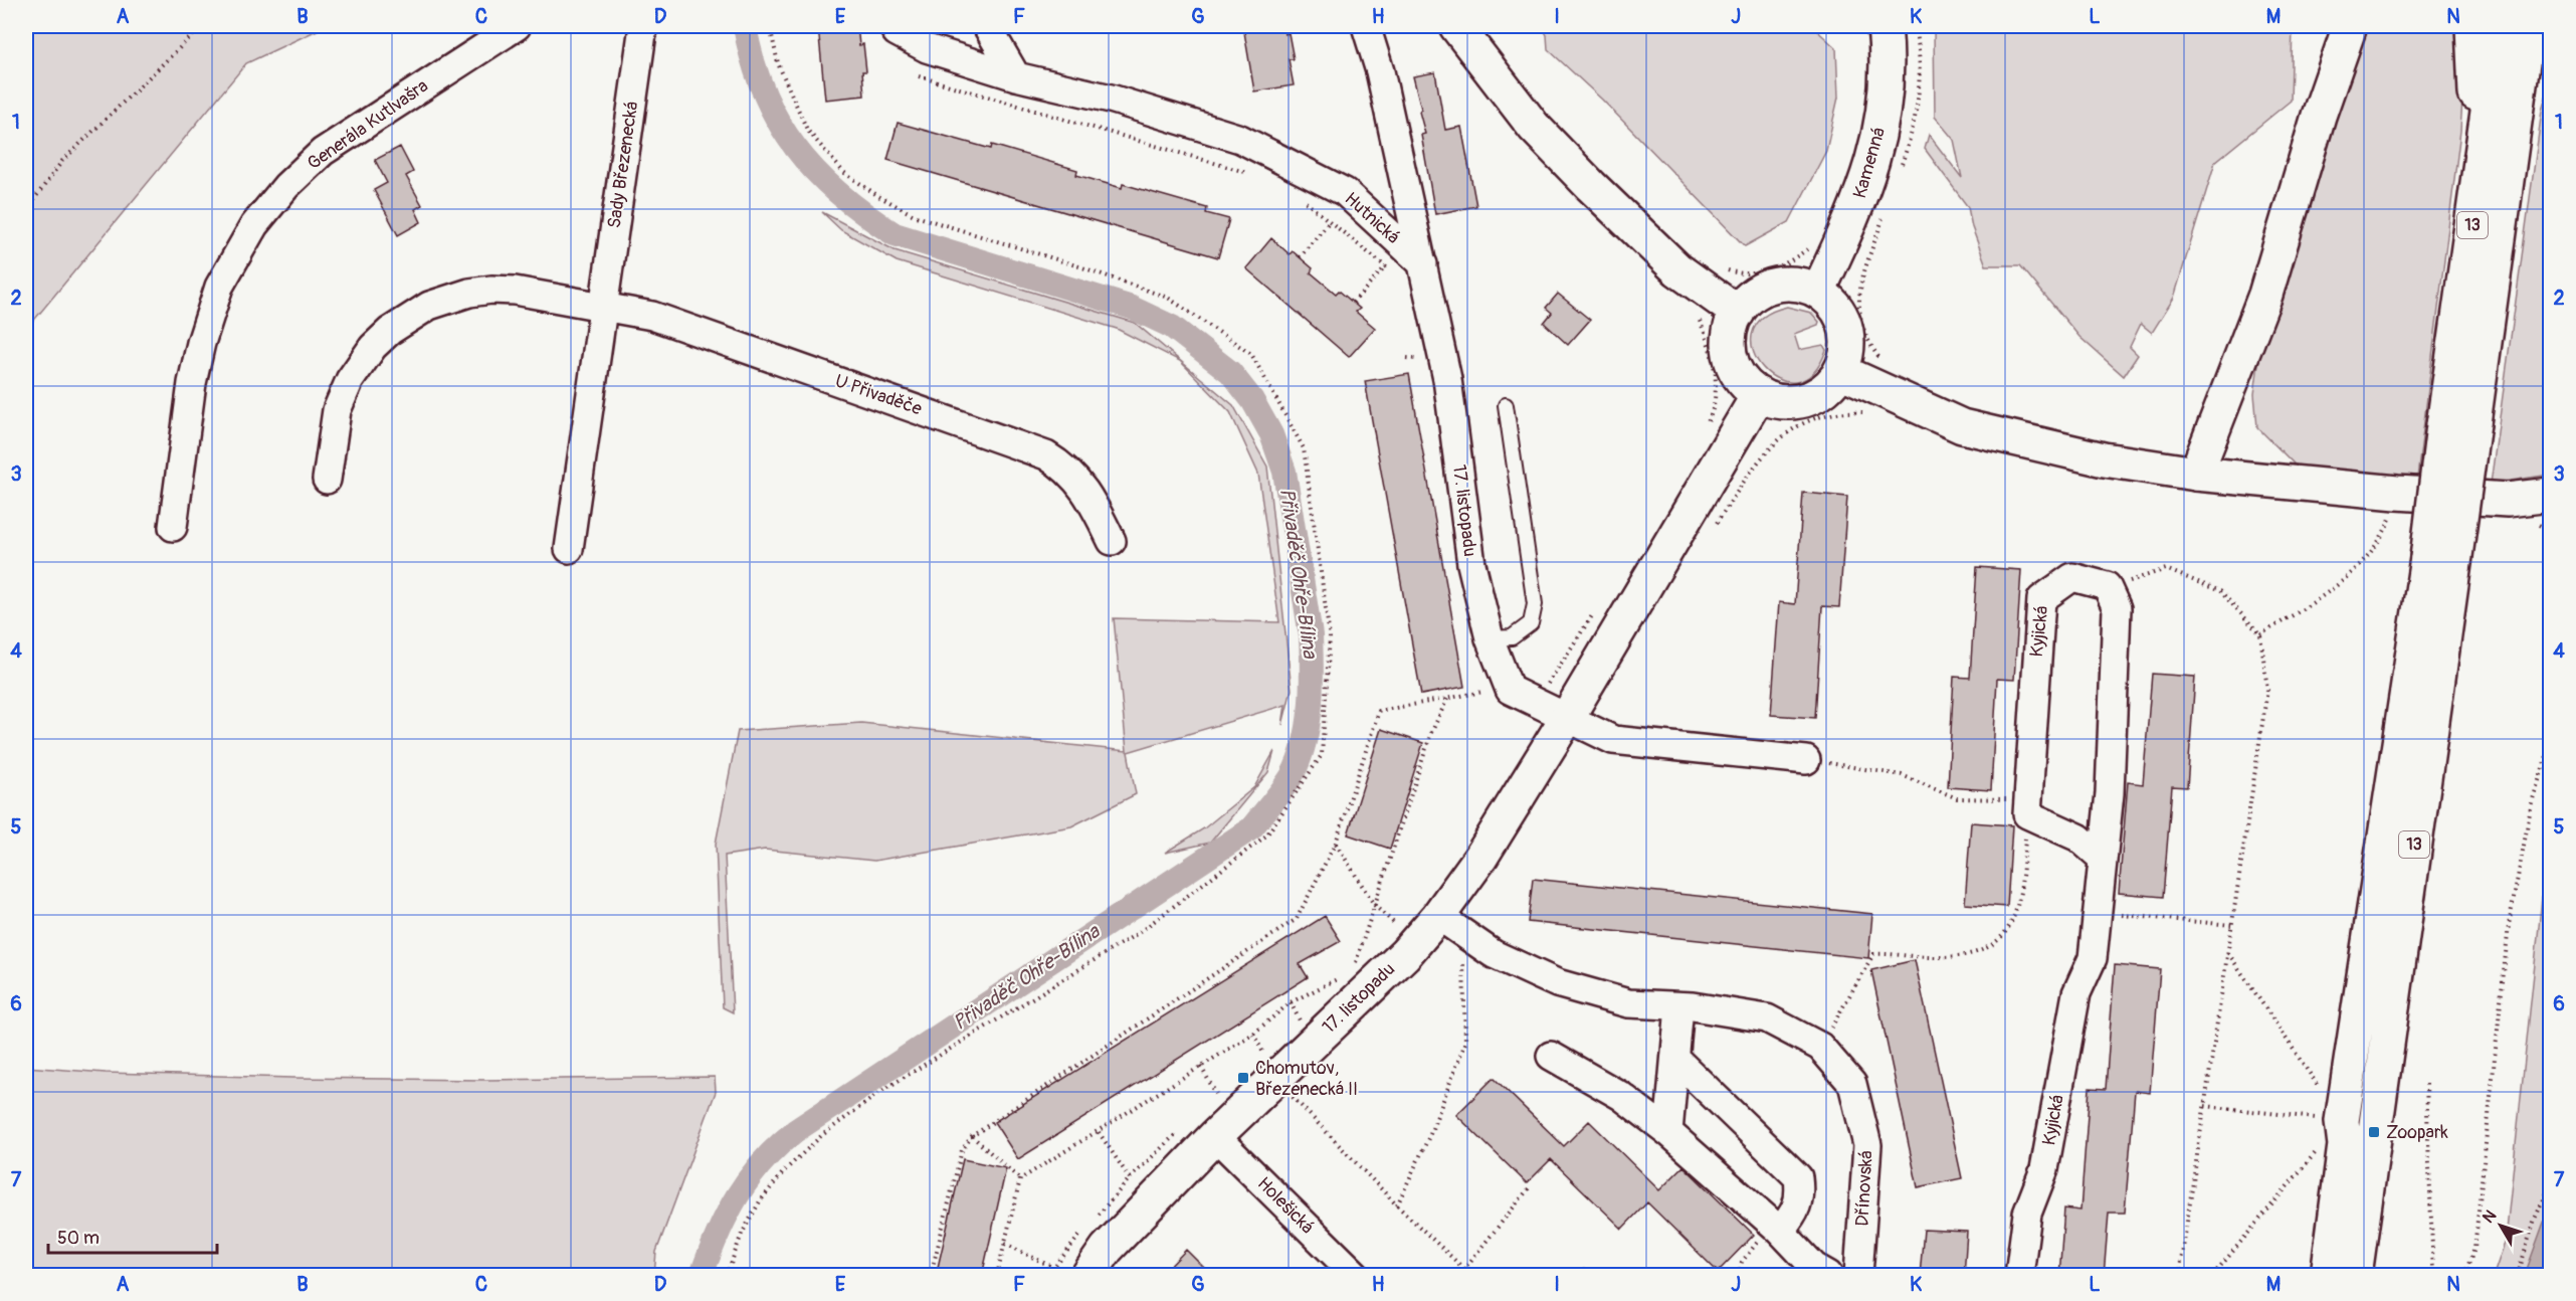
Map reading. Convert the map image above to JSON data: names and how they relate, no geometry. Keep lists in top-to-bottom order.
{
  "streets": {
    "main road": ["Kamenná", "13", "17. listopadu"],
    "street": [
      "Generála Kutlvašra",
      "Sady Březenecká",
      "Hutnická",
      "U Přivaděče",
      "Kyjická",
      "Dřínovská",
      "Holešická"
    ]
  },
  "crossings": [
    ["Kamenná", "17. listopadu"],
    ["Sady Březenecká", "U Přivaděče"],
    ["Hutnická", "17. listopadu"],
    ["17. listopadu", "Dřínovská"],
    ["17. listopadu", "Holešická"]
  ],
  "water": ["Přivaděč Ohře-Bílina"],
  "places": {
    "transit": ["Chomutov, Březenecká II", "Zoopark"]
  },
  "scale_bar": "50 m",
  "north": "top left",
  "grid": {
    "columns": [
      "A",
      "B",
      "C",
      "D",
      "E",
      "F",
      "G",
      "H",
      "I",
      "J",
      "K",
      "L",
      "M",
      "N"
    ],
    "rows": [
      "1",
      "2",
      "3",
      "4",
      "5",
      "6",
      "7"
    ]
  }
}
